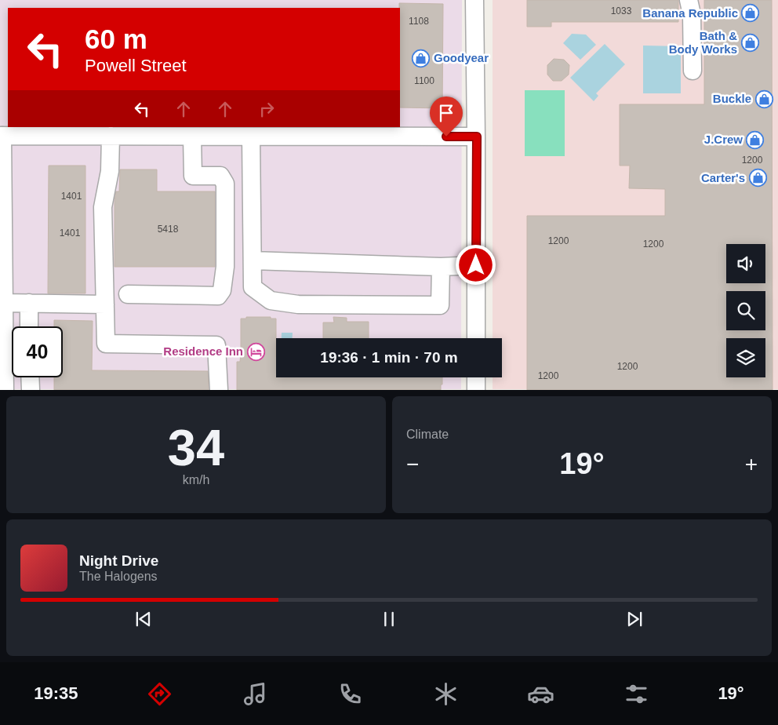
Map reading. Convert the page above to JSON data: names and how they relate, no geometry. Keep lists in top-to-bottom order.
{
  "places": {
    "shop": [
      "Banana Republic",
      "Bath & Body Works",
      "Goodyear",
      "Buckle",
      "J.Crew",
      "Carter's"
    ],
    "hotel": ["Residence Inn"]
  },
  "house_numbers": [
    "1033",
    "1108",
    "1100",
    "1200",
    "1401",
    "5418",
    "1401",
    "1200",
    "1200",
    "1200",
    "1200"
  ],
  "page": {
    "turn": ["60 m", "Powell Street"],
    "limit": "40",
    "trip": "19:36 · 1 min · 70 m",
    "tile": [
      ["34", "km/h"],
      "Climate"
    ],
    "heat": ["−", "19°", "+"],
    "song": ["Night Drive", "The Halogens"],
    "tabs": ["19:35", "19°"]
  }
}
